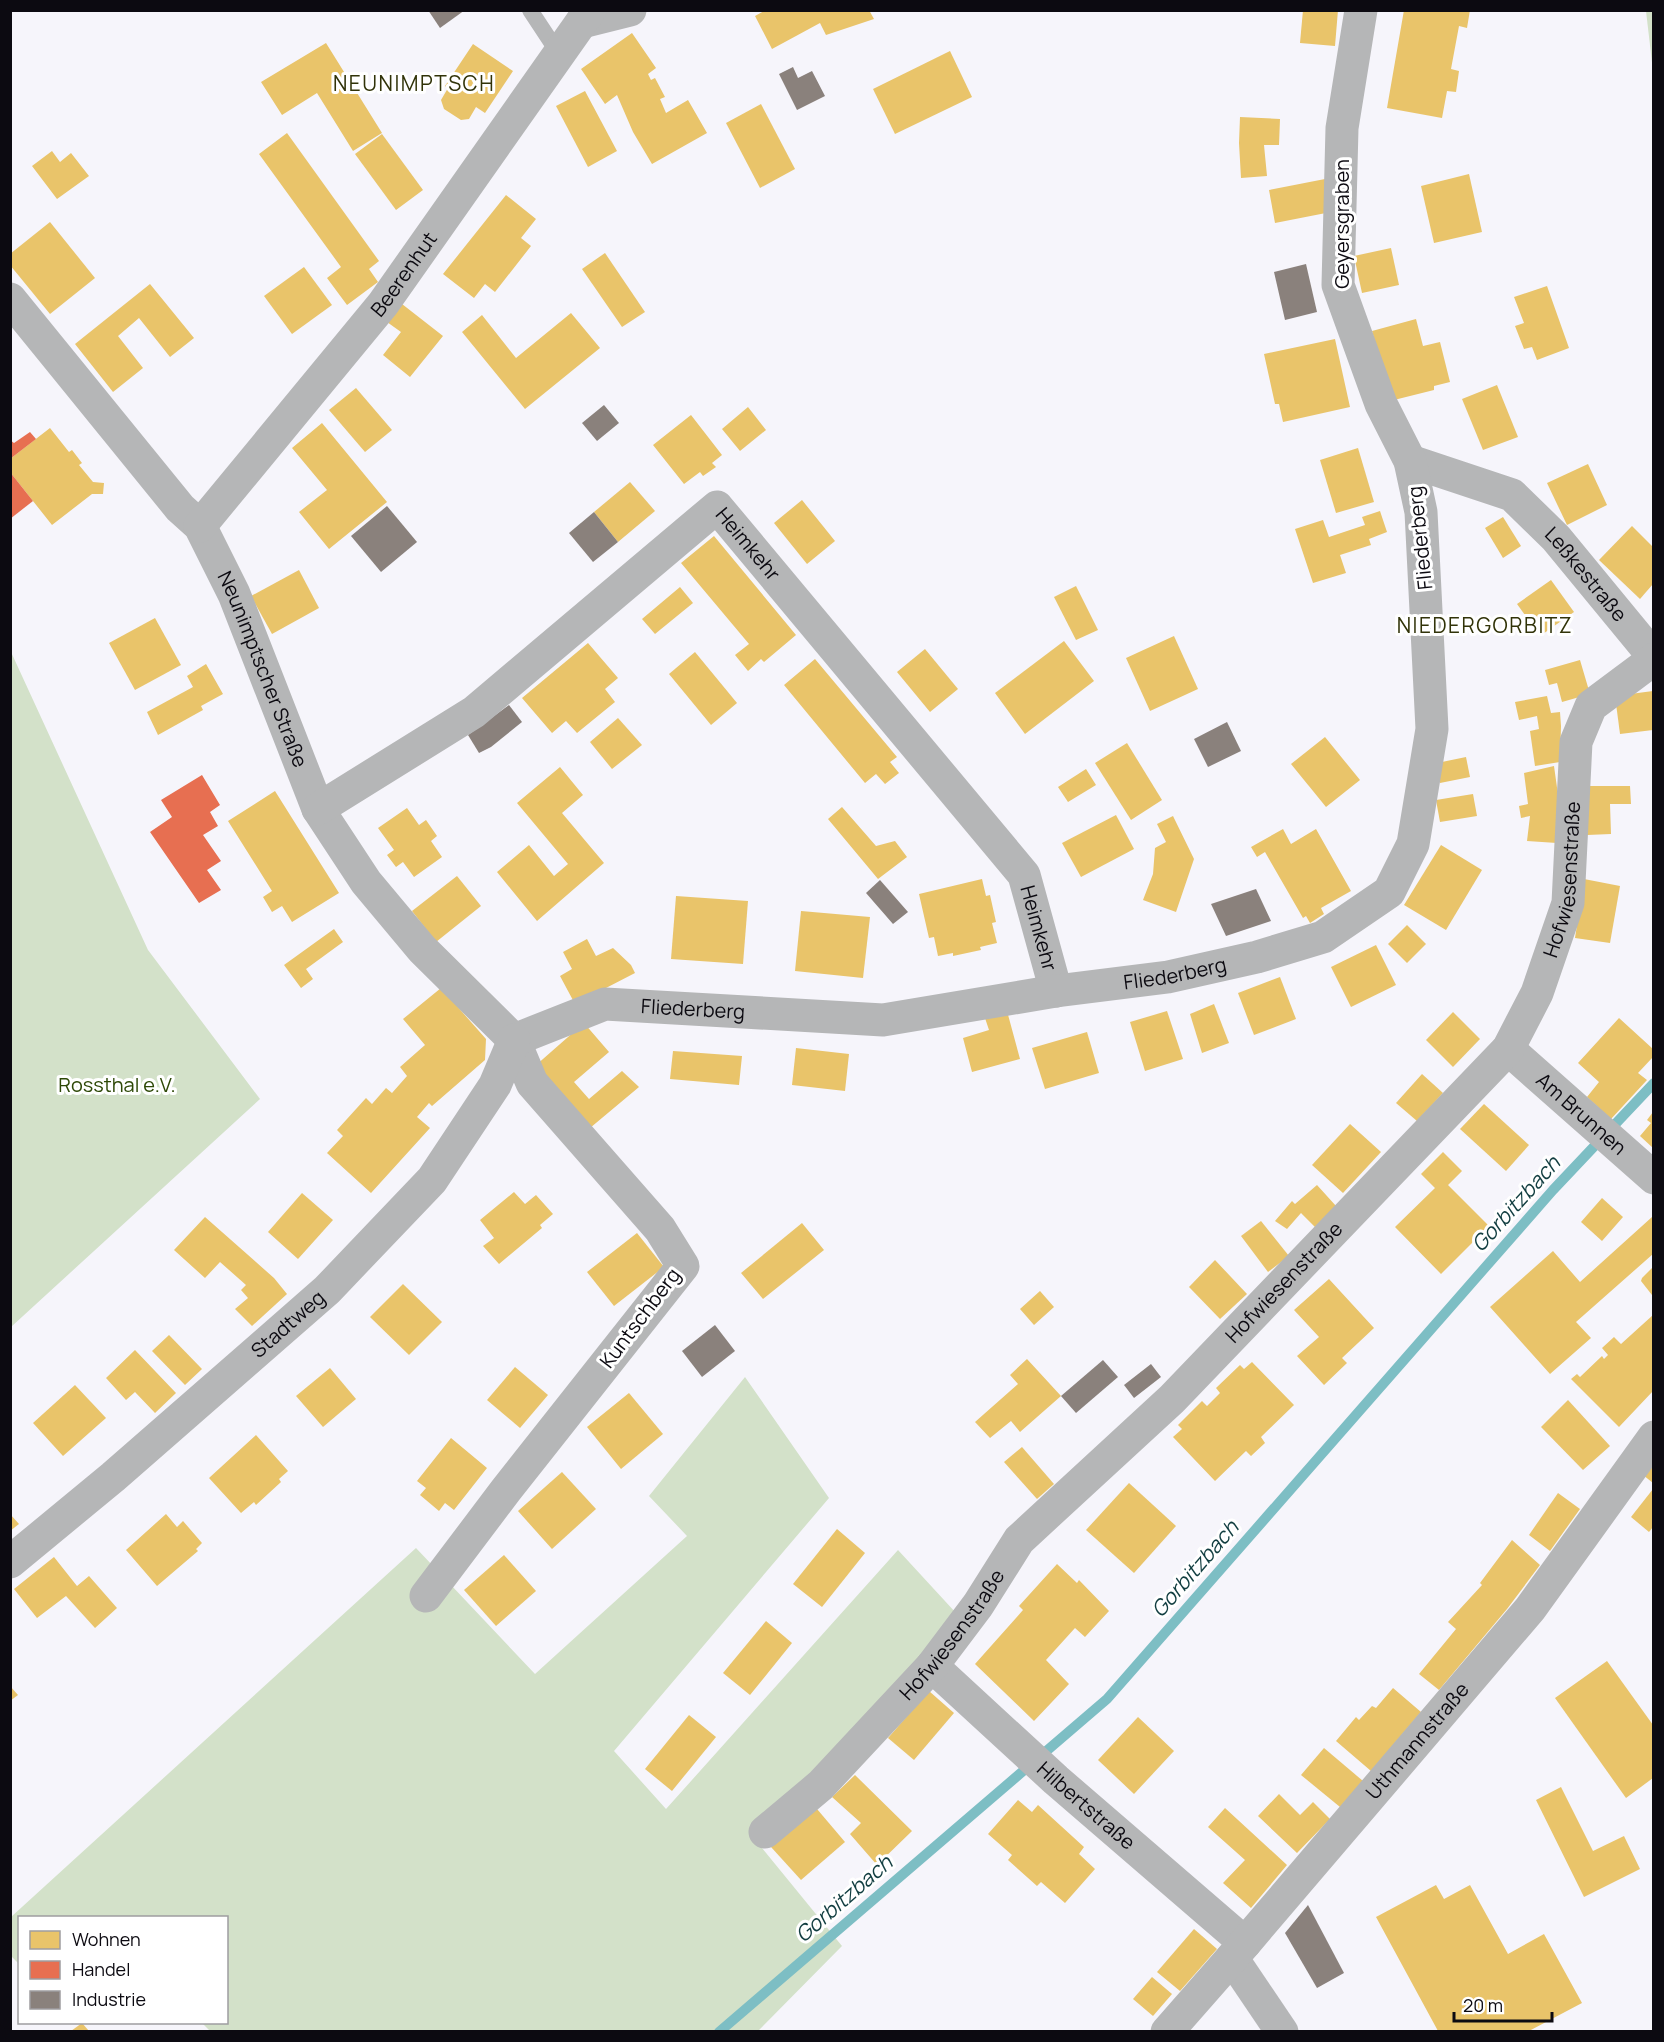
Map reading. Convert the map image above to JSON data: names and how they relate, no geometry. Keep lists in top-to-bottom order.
{
  "streets": {
    "street": [
      "Geyersgraben",
      "Beerenhut",
      "Fliederberg",
      "Heimkehr",
      "Leßkestraße",
      "Neunimptscher Straße",
      "Hofwiesenstraße",
      "Am Brunnen",
      "Kuntschberg",
      "Stadtweg",
      "Uthmannstraße",
      "Hilbertstraße"
    ]
  },
  "crossings": [
    ["Geyersgraben", "Fliederberg"],
    ["Geyersgraben", "Leßkestraße"],
    ["Beerenhut", "Neunimptscher Straße"],
    ["Fliederberg", "Heimkehr"],
    ["Fliederberg", "Leßkestraße"],
    ["Fliederberg", "Neunimptscher Straße"],
    ["Fliederberg", "Kuntschberg"],
    ["Fliederberg", "Stadtweg"],
    ["Heimkehr", "Neunimptscher Straße"],
    ["Leßkestraße", "Hofwiesenstraße"],
    ["Neunimptscher Straße", "Kuntschberg"],
    ["Neunimptscher Straße", "Stadtweg"],
    ["Hofwiesenstraße", "Am Brunnen"],
    ["Hofwiesenstraße", "Hilbertstraße"],
    ["Kuntschberg", "Stadtweg"],
    ["Uthmannstraße", "Hilbertstraße"]
  ],
  "districts": ["NEUNIMPTSCH", "NIEDERGORBITZ"],
  "water": ["Gorbitzbach"],
  "parks": ["Rossthal e.V."],
  "legend": ["Wohnen", "Handel", "Industrie"],
  "scale_bar": "20 m"
}
